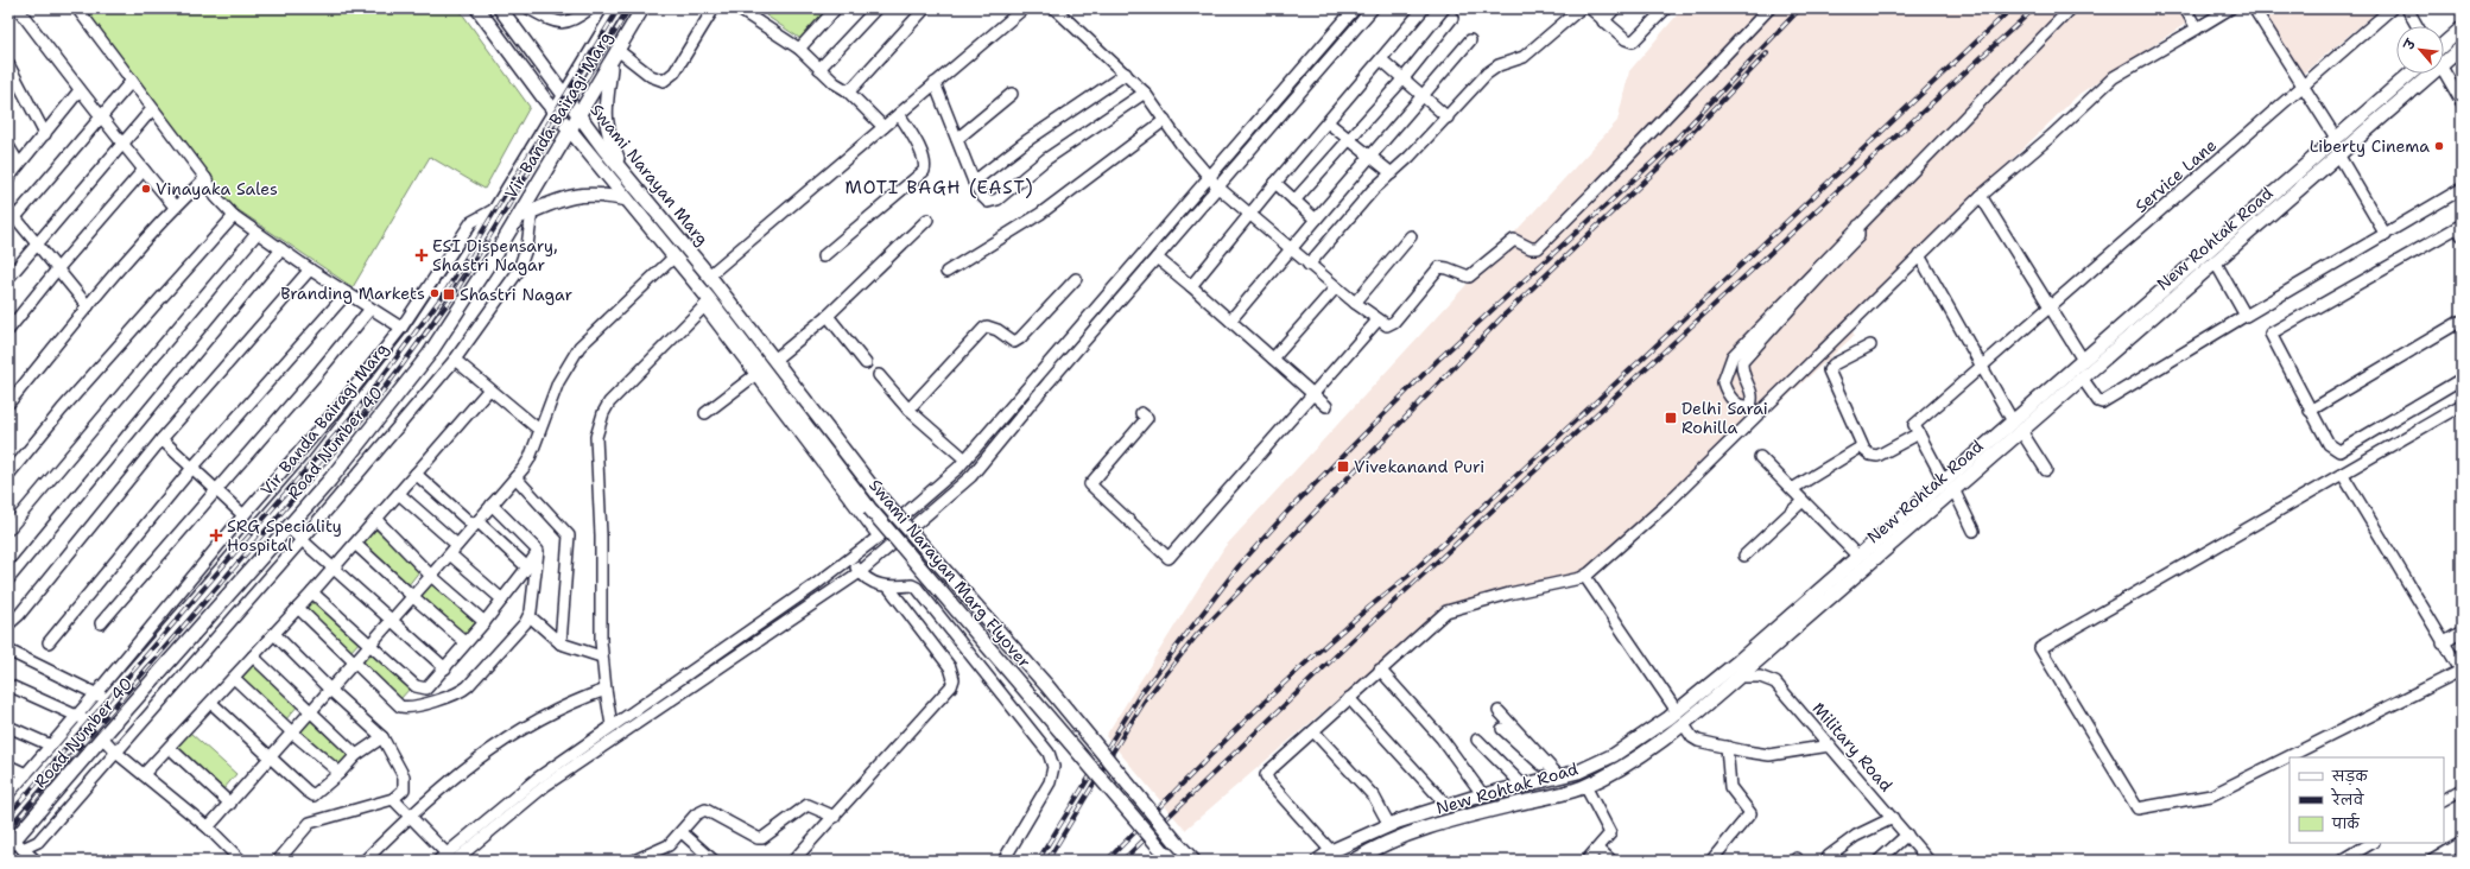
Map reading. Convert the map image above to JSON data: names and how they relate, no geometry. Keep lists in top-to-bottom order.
{
  "streets": {
    "main road": [
      "Vir Banda Bairagi Marg",
      "Swami Narayan Marg",
      "New Rohtak Road",
      "Road Number 40",
      "Swami Narayan Marg Flyover"
    ],
    "street": ["Service Lane", "Military Road"]
  },
  "crossings": [
    ["Vir Banda Bairagi Marg", "Swami Narayan Marg"],
    ["Vir Banda Bairagi Marg", "Road Number 40"],
    ["Swami Narayan Marg", "Swami Narayan Marg Flyover"],
    ["New Rohtak Road", "Military Road"]
  ],
  "districts": ["MOTI BAGH (EAST)"],
  "places": {
    "other": ["Liberty Cinema", "Vinayaka Sales", "Branding Markets"],
    "health": ["ESI Dispensary, Shastri Nagar", "SRG Speciality Hospital"],
    "transit": ["Shastri Nagar", "Delhi Sarai Rohilla", "Vivekanand Puri"]
  },
  "legend": ["सड़क", "रेलवे", "पार्क"],
  "north": "top left"
}
